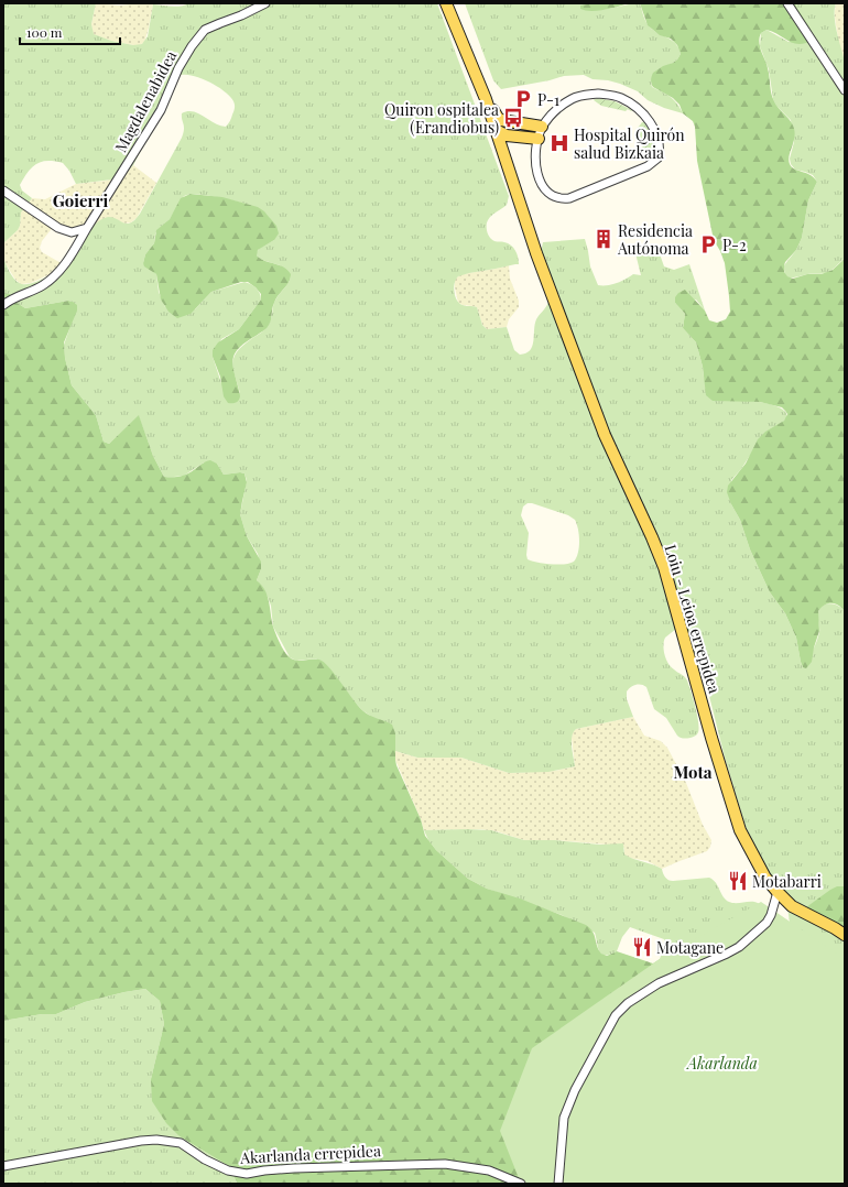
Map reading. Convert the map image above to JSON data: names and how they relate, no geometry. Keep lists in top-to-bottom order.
{
  "streets": {
    "main road": ["Loiu - Leioa errepidea"],
    "street": ["Magdalenabidea", "Akarlanda errepidea"]
  },
  "districts": ["Goierri", "Mota"],
  "parks": ["Akarlanda"],
  "places": {
    "parking": ["P-1", "P-2"],
    "bus stop": ["Quiron ospitalea (Erandiobus)"],
    "hospital": ["Hospital Quirón salud Bizkaia"],
    "building": ["Residencia Autónoma"],
    "restaurant": ["Motabarri", "Motagane"]
  },
  "scale_bar": "100 m"
}
